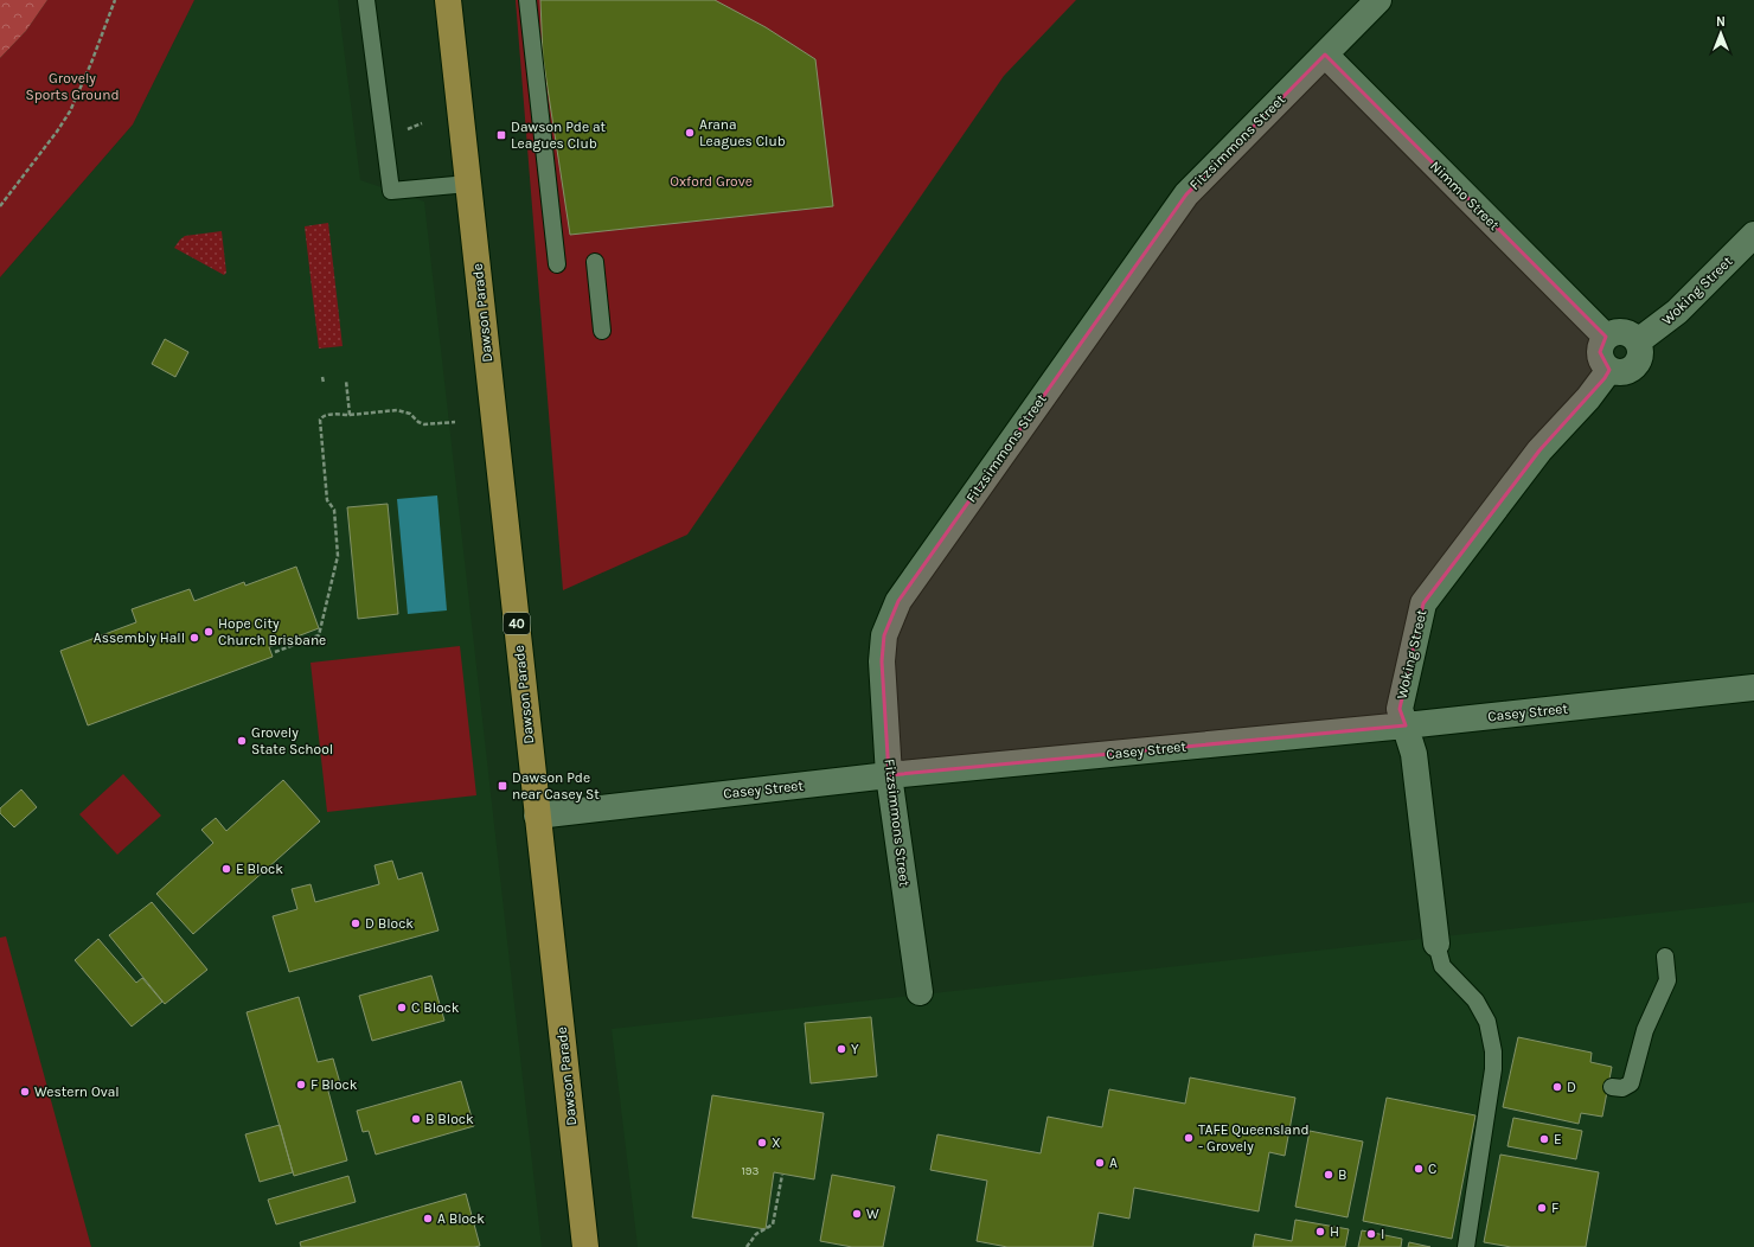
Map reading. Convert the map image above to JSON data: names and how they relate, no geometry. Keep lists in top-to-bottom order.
{
  "streets": {
    "main road": ["Dawson Parade", "40"],
    "street": [
      "Fitzsimmons Street",
      "Nimmo Street",
      "Woking Street",
      "Casey Street"
    ]
  },
  "crossings": [
    ["Fitzsimmons Street", "Nimmo Street"],
    ["Fitzsimmons Street", "Casey Street"],
    ["Nimmo Street", "Woking Street"],
    ["Woking Street", "Casey Street"],
    ["Dawson Parade", "Casey Street"]
  ],
  "parks": ["Grovely Sports Ground", "Oxford Grove"],
  "places": {
    "other": [
      "Arana Leagues Club",
      "Hope City Church Brisbane",
      "Assembly Hall",
      "Grovely State School",
      "E Block",
      "D Block",
      "C Block",
      "Y",
      "F Block",
      "D",
      "Western Oval",
      "B Block",
      "TAFE Queensland - Grovely",
      "E",
      "X",
      "A",
      "C",
      "B",
      "F",
      "W",
      "A Block",
      "H",
      "I"
    ],
    "transit": ["Dawson Pde at Leagues Club", "Dawson Pde near Casey St"]
  },
  "house_numbers": ["193"],
  "north": "top"
}
